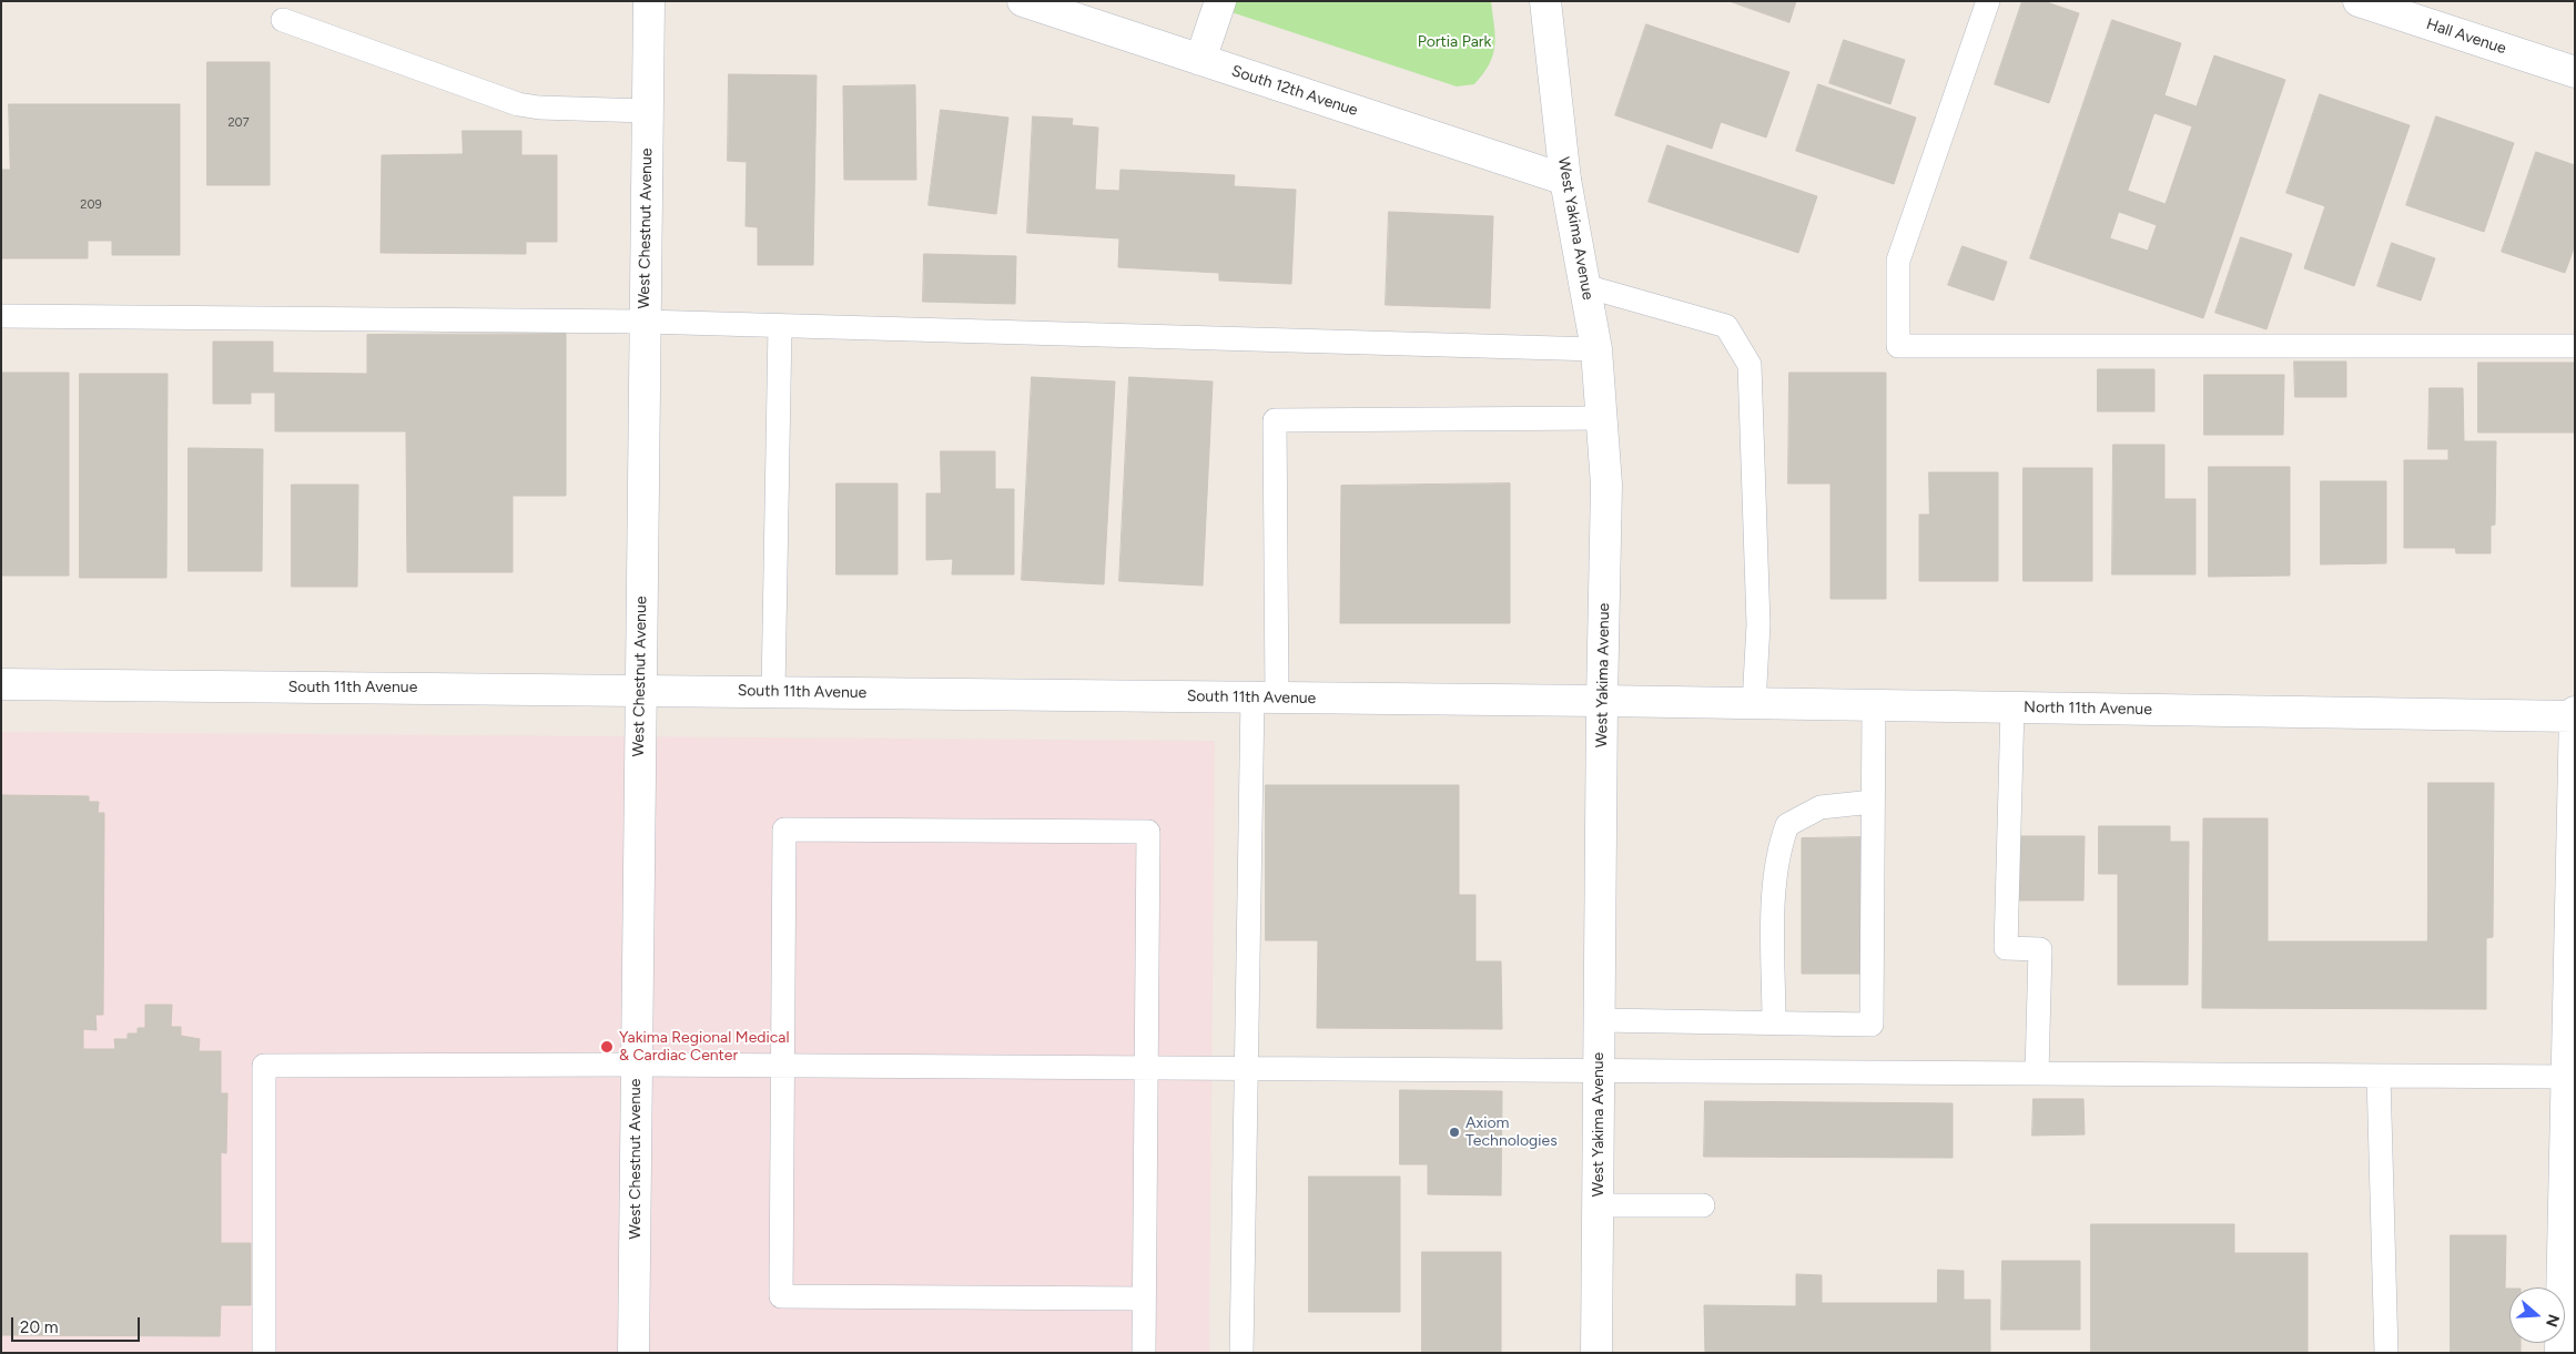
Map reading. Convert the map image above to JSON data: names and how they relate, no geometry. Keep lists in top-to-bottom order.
{
  "streets": {
    "street": [
      "Hall Avenue",
      "South 12th Avenue",
      "West Chestnut Avenue",
      "West Yakima Avenue",
      "South 11th Avenue",
      "North 11th Avenue"
    ]
  },
  "crossings": [
    ["South 12th Avenue", "West Yakima Avenue"],
    ["West Chestnut Avenue", "South 11th Avenue"],
    ["West Yakima Avenue", "South 11th Avenue"],
    ["West Yakima Avenue", "North 11th Avenue"],
    ["South 11th Avenue", "North 11th Avenue"]
  ],
  "parks": ["Portia Park"],
  "places": ["Yakima Regional Medical & Cardiac Center", "Axiom Technologies"],
  "house_numbers": ["207", "209"],
  "scale_bar": "20 m",
  "north": "right"
}
